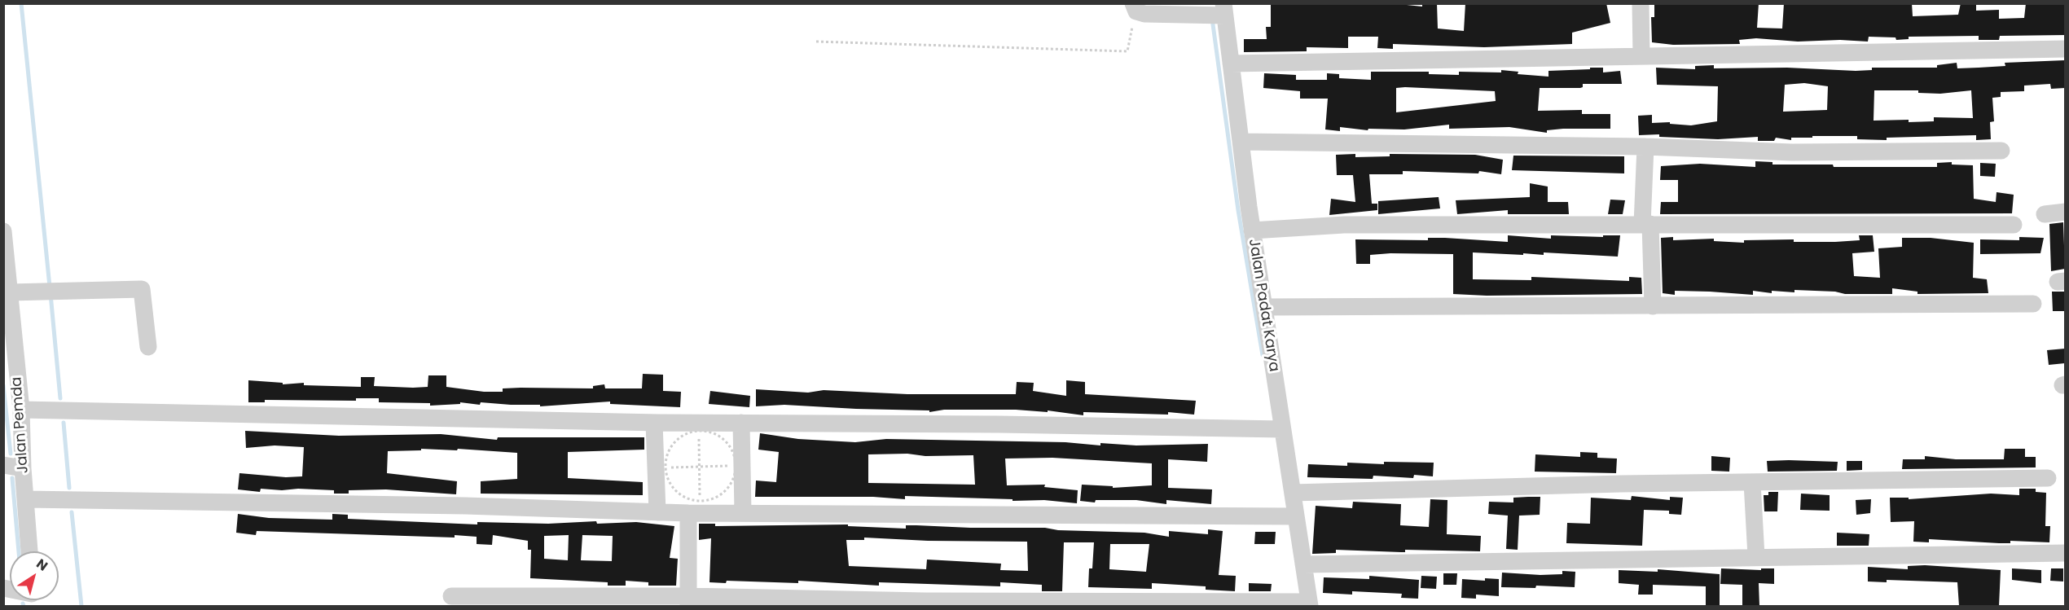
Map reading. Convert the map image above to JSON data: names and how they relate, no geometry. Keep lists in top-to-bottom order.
{
  "streets": {
    "street": ["Jalan Padat Karya", "Jalan Pemda"]
  },
  "north": "top right"
}
